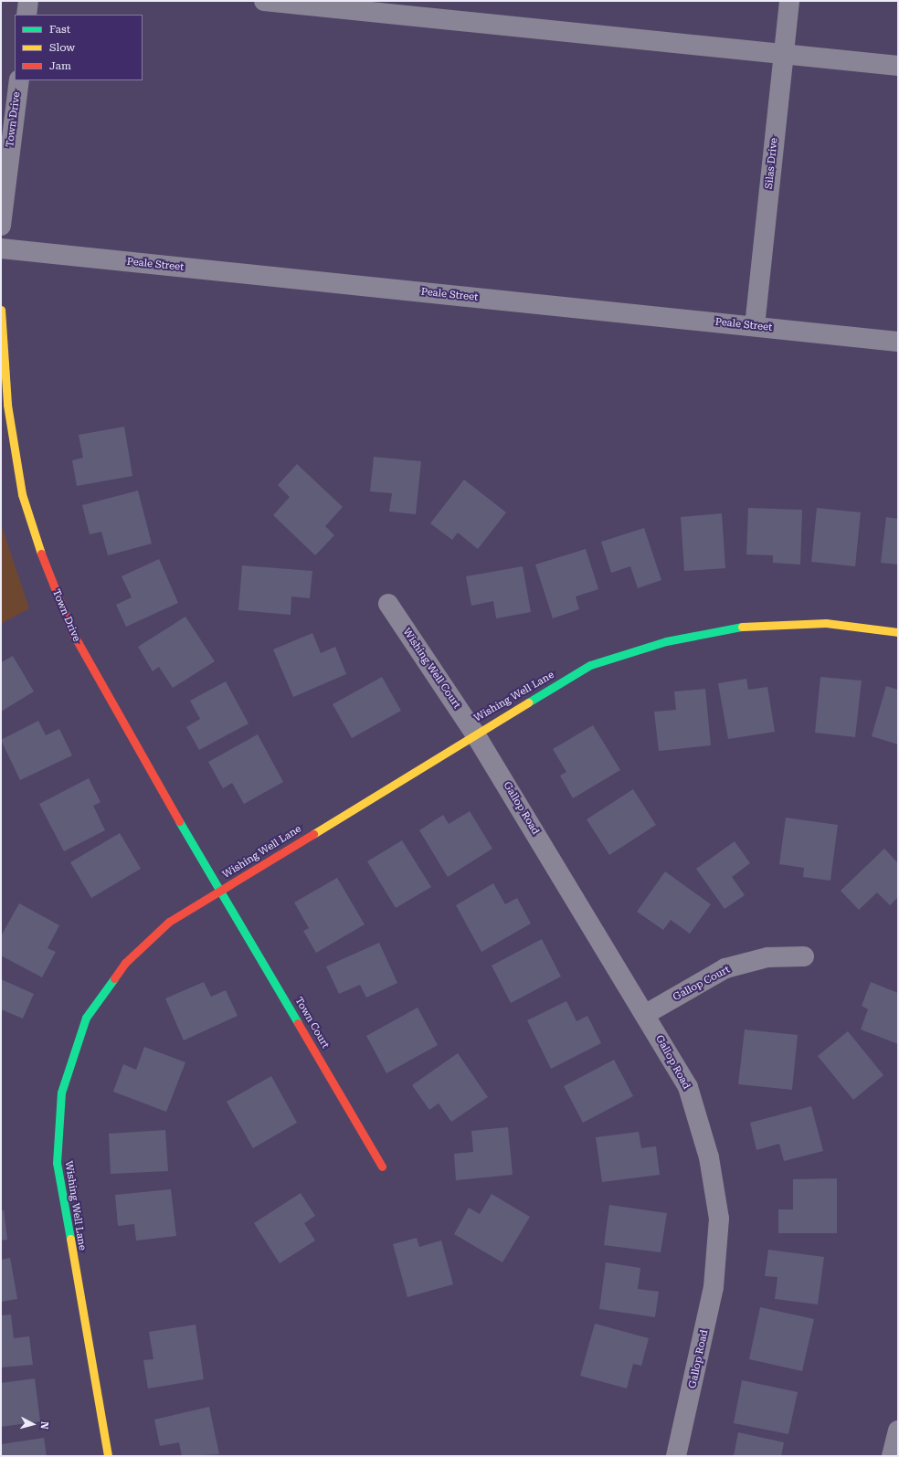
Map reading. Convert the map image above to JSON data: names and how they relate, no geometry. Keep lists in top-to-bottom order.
{
  "streets": {
    "street": [
      "Town Drive",
      "Silas Drive",
      "Peale Street",
      "Wishing Well Court",
      "Wishing Well Lane",
      "Gallop Road",
      "Gallop Court",
      "Town Court"
    ]
  },
  "crossings": [
    ["Town Drive", "Wishing Well Lane"],
    ["Town Drive", "Town Court"],
    ["Silas Drive", "Peale Street"],
    ["Wishing Well Court", "Wishing Well Lane"],
    ["Wishing Well Court", "Gallop Road"],
    ["Wishing Well Lane", "Gallop Road"],
    ["Wishing Well Lane", "Town Court"],
    ["Gallop Road", "Gallop Court"]
  ],
  "legend": ["Fast", "Slow", "Jam"],
  "north": "right"
}
